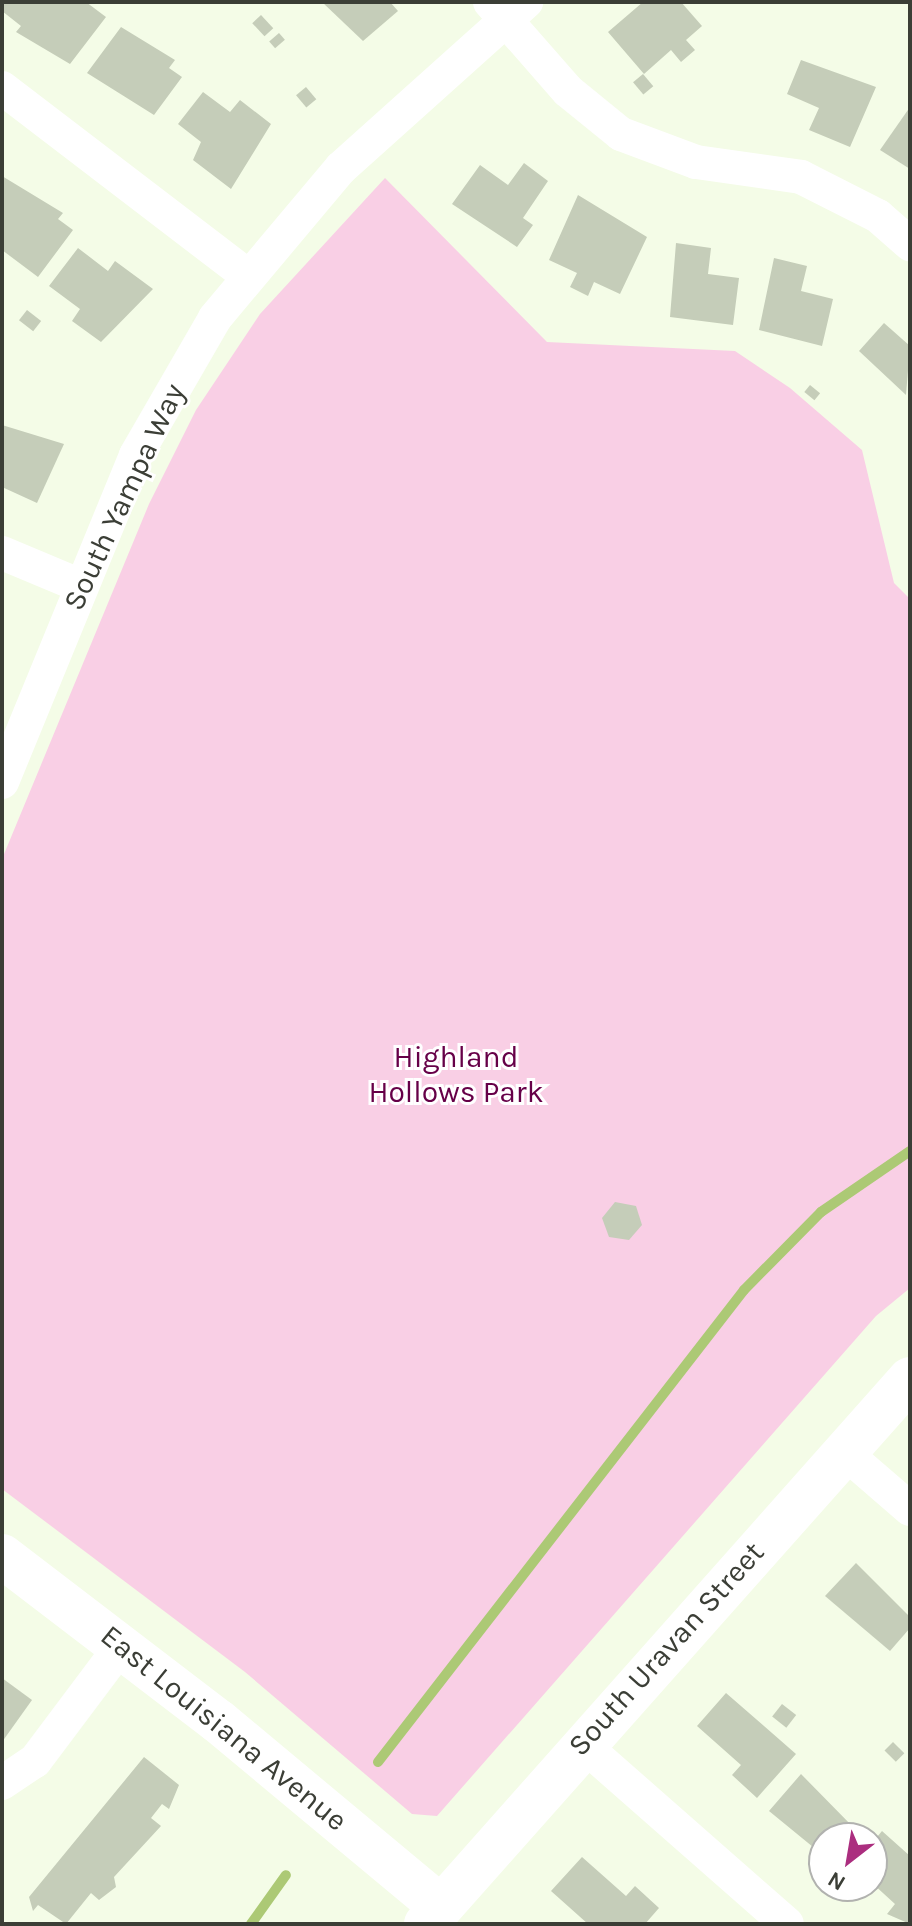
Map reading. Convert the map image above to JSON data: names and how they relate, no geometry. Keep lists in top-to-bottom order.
{
  "streets": {
    "street": ["South Yampa Way", "South Uravan Street", "East Louisiana Avenue"]
  },
  "crossings": [
    ["South Uravan Street", "East Louisiana Avenue"]
  ],
  "parks": ["Highland Hollows Park"],
  "north": "bottom left"
}
